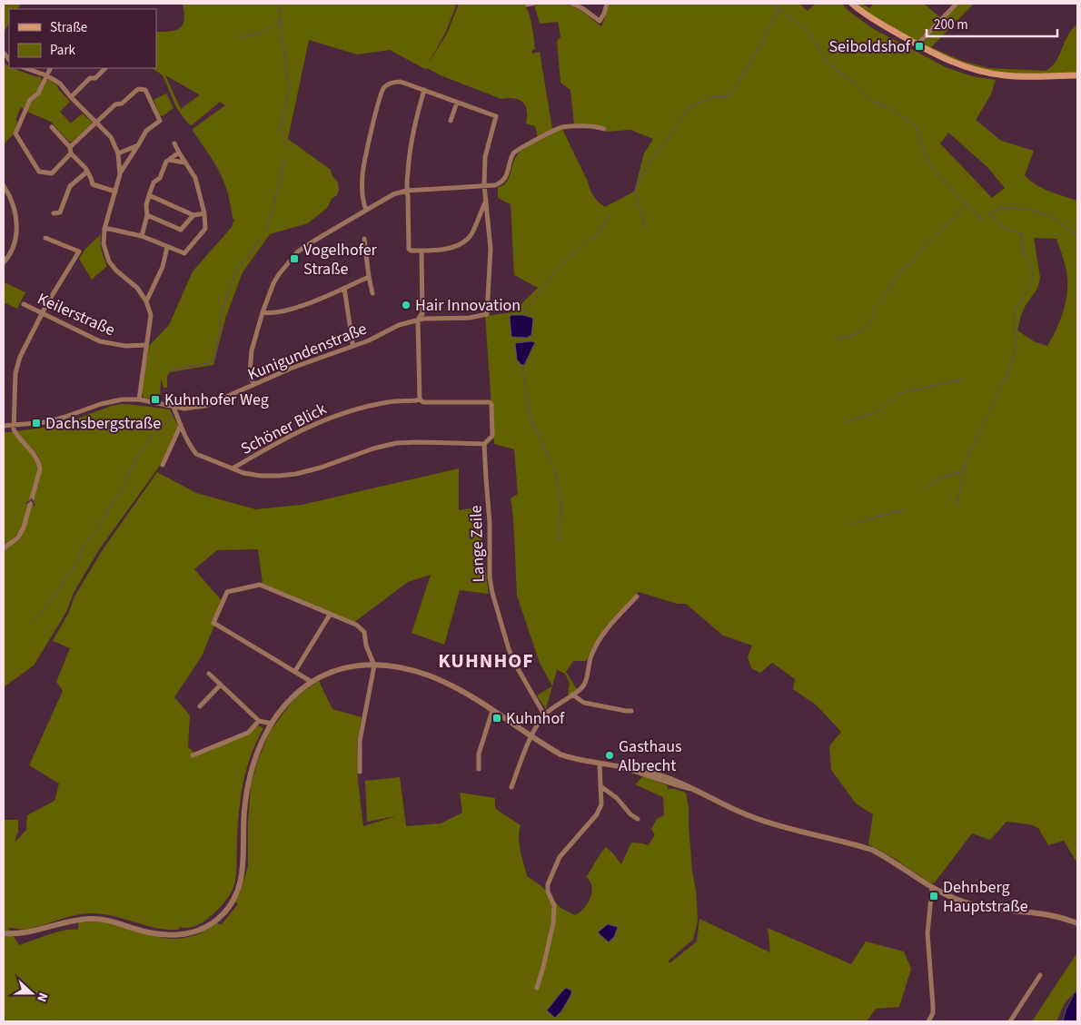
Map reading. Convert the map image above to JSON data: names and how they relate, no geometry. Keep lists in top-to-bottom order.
{
  "streets": {
    "street": [
      "Keilerstraße",
      "Kunigundenstraße",
      "Schöner Blick",
      "Lange Zeile"
    ]
  },
  "crossings": [
    ["Schöner Blick", "Lange Zeile"]
  ],
  "districts": ["KUHNHOF"],
  "places": {
    "transit": [
      "Seiboldshof",
      "Vogelhofer Straße",
      "Kuhnhofer Weg",
      "Dachsbergstraße",
      "Kuhnhof",
      "Dehnberg Hauptstraße"
    ],
    "other": ["Hair Innovation", "Gasthaus Albrecht"]
  },
  "legend": ["Straße", "Park"],
  "scale_bar": "200 m",
  "north": "right"
}
